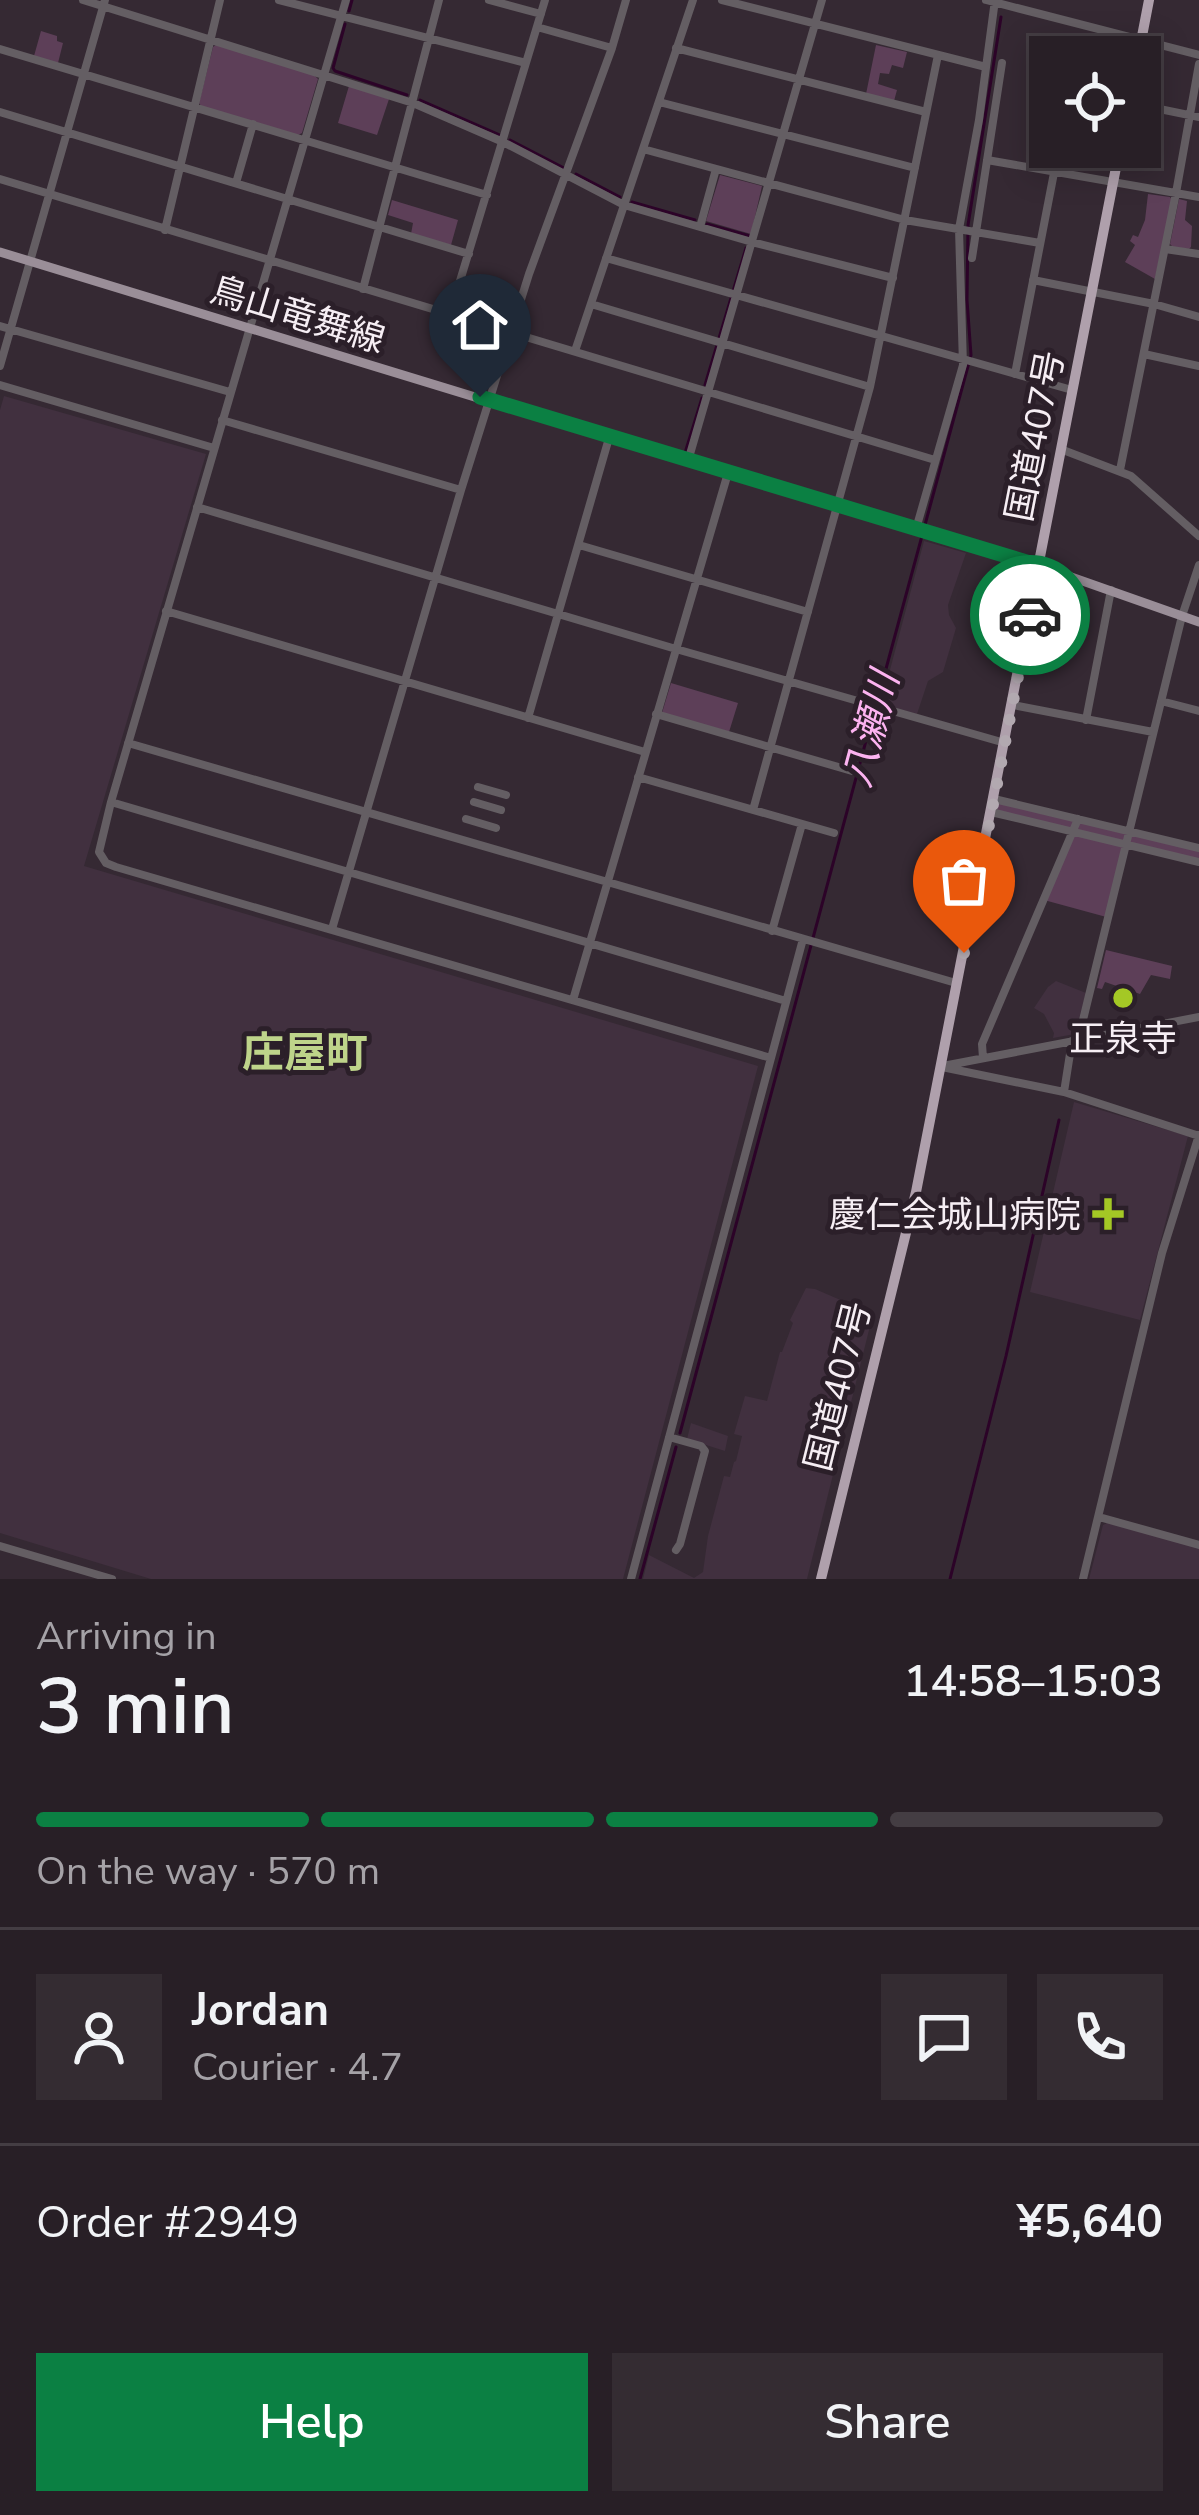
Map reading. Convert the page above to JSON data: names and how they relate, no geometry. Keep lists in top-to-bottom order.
{
  "streets": {
    "highway": ["国道407号"],
    "main road": ["鳥山竜舞線"]
  },
  "crossings": [
    ["鳥山竜舞線", "国道407号"]
  ],
  "districts": ["庄屋町"],
  "water": ["八瀬川"],
  "places": {
    "other": ["正泉寺"],
    "health": ["慶仁会城山病院"]
  },
  "page": {
    "heading": ["3 min", "Arriving in", "14:58–15:03"],
    "panel": [
      "Jordan",
      "Courier · 4.7",
      "Order #2949",
      "¥5,640"
    ],
    "bar": "On the way · 570 m",
    "buttons": ["Help", "Share"]
  }
}
